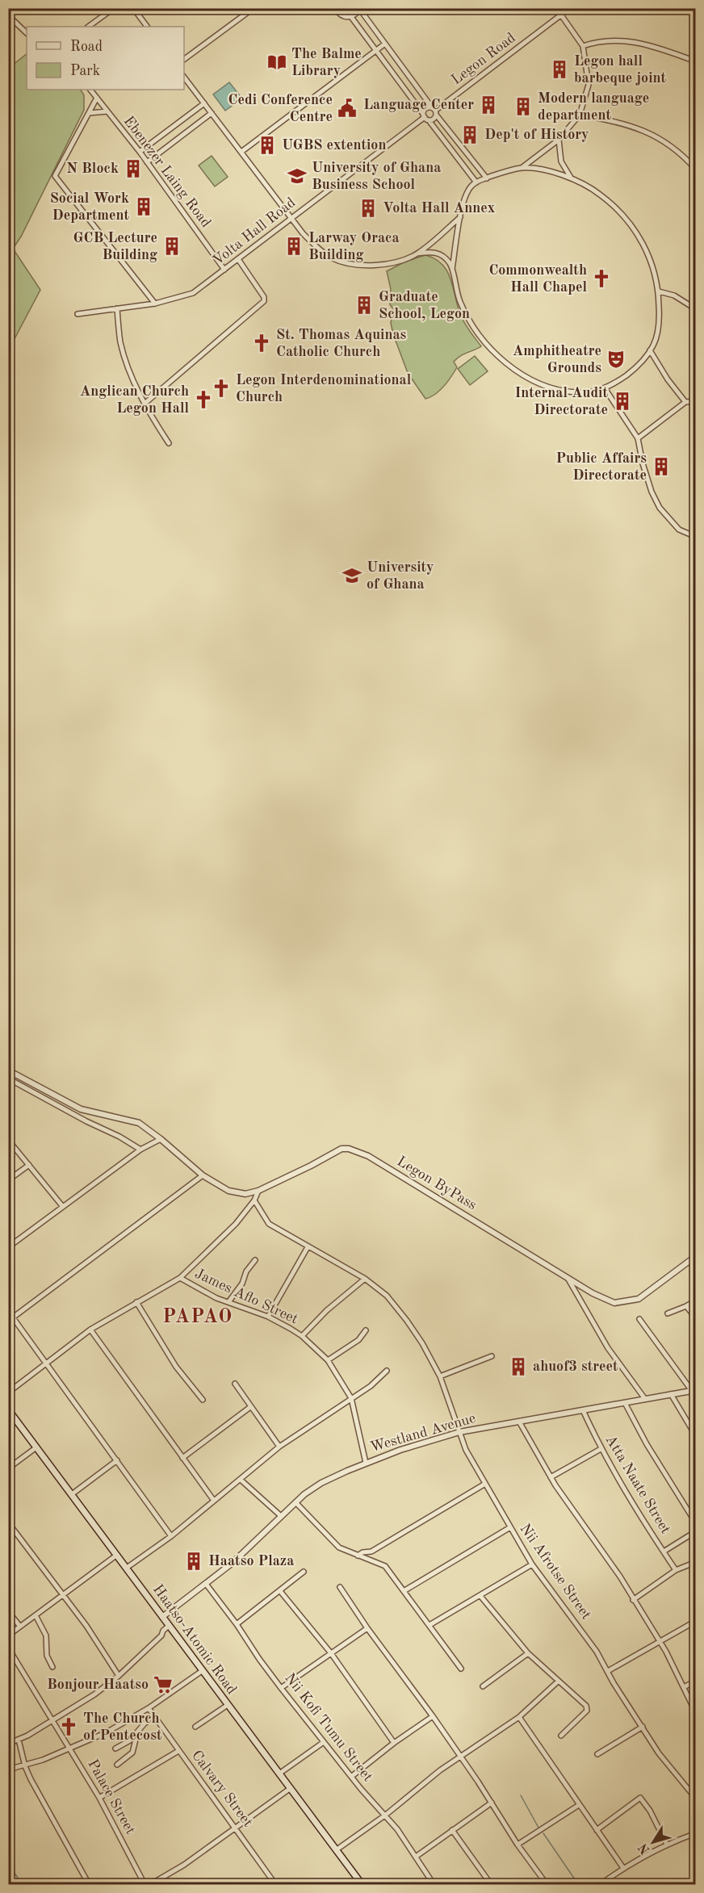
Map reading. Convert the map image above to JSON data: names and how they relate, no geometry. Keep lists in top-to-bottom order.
{
  "streets": {
    "main road": ["Haatso-Atomic Road"],
    "street": [
      "Legon Road",
      "Ebenezer Laing Road",
      "Volta Hall Road",
      "Legon ByPass",
      "James Aflo Street",
      "Westland Avenue",
      "Atta Naate Street",
      "Nii Afrotse Street",
      "Nii Kofi Tumu Street",
      "Calvary Street",
      "Palace Street"
    ]
  },
  "crossings": [
    ["Ebenezer Laing Road", "Volta Hall Road"],
    ["James Aflo Street", "Westland Avenue"],
    ["Westland Avenue", "Atta Naate Street"],
    ["Westland Avenue", "Nii Afrotse Street"],
    ["Westland Avenue", "Haatso-Atomic Road"],
    ["Westland Avenue", "Nii Kofi Tumu Street"]
  ],
  "districts": ["PAPAO"],
  "places": {
    "library": ["The Balme Library"],
    "building": [
      "Legon hall barbeque joint",
      "Language Center",
      "Modern language department",
      "Dep't of History",
      "UGBS extention",
      "N Block",
      "Social Work Department",
      "Volta Hall Annex",
      "GCB Lecture Building",
      "Larway Oraca Building",
      "Graduate School, Legon",
      "Internal Audit Directorate",
      "Public Affairs Directorate",
      "ahuof3 street",
      "Haatso Plaza"
    ],
    "public building": ["Cedi Conference Centre"],
    "school or university": ["University of Ghana Business School", "University of Ghana"],
    "church": [
      "Commonwealth Hall Chapel",
      "St. Thomas Aquinas Catholic Church",
      "Legon Interdenominational Church",
      "Anglican Church Legon Hall",
      "The Church of Pentecost"
    ],
    "theatre": ["Amphitheatre Grounds"],
    "supermarket": ["Bonjour Haatso"]
  },
  "legend": ["Road", "Park"],
  "north": "bottom left"
}
